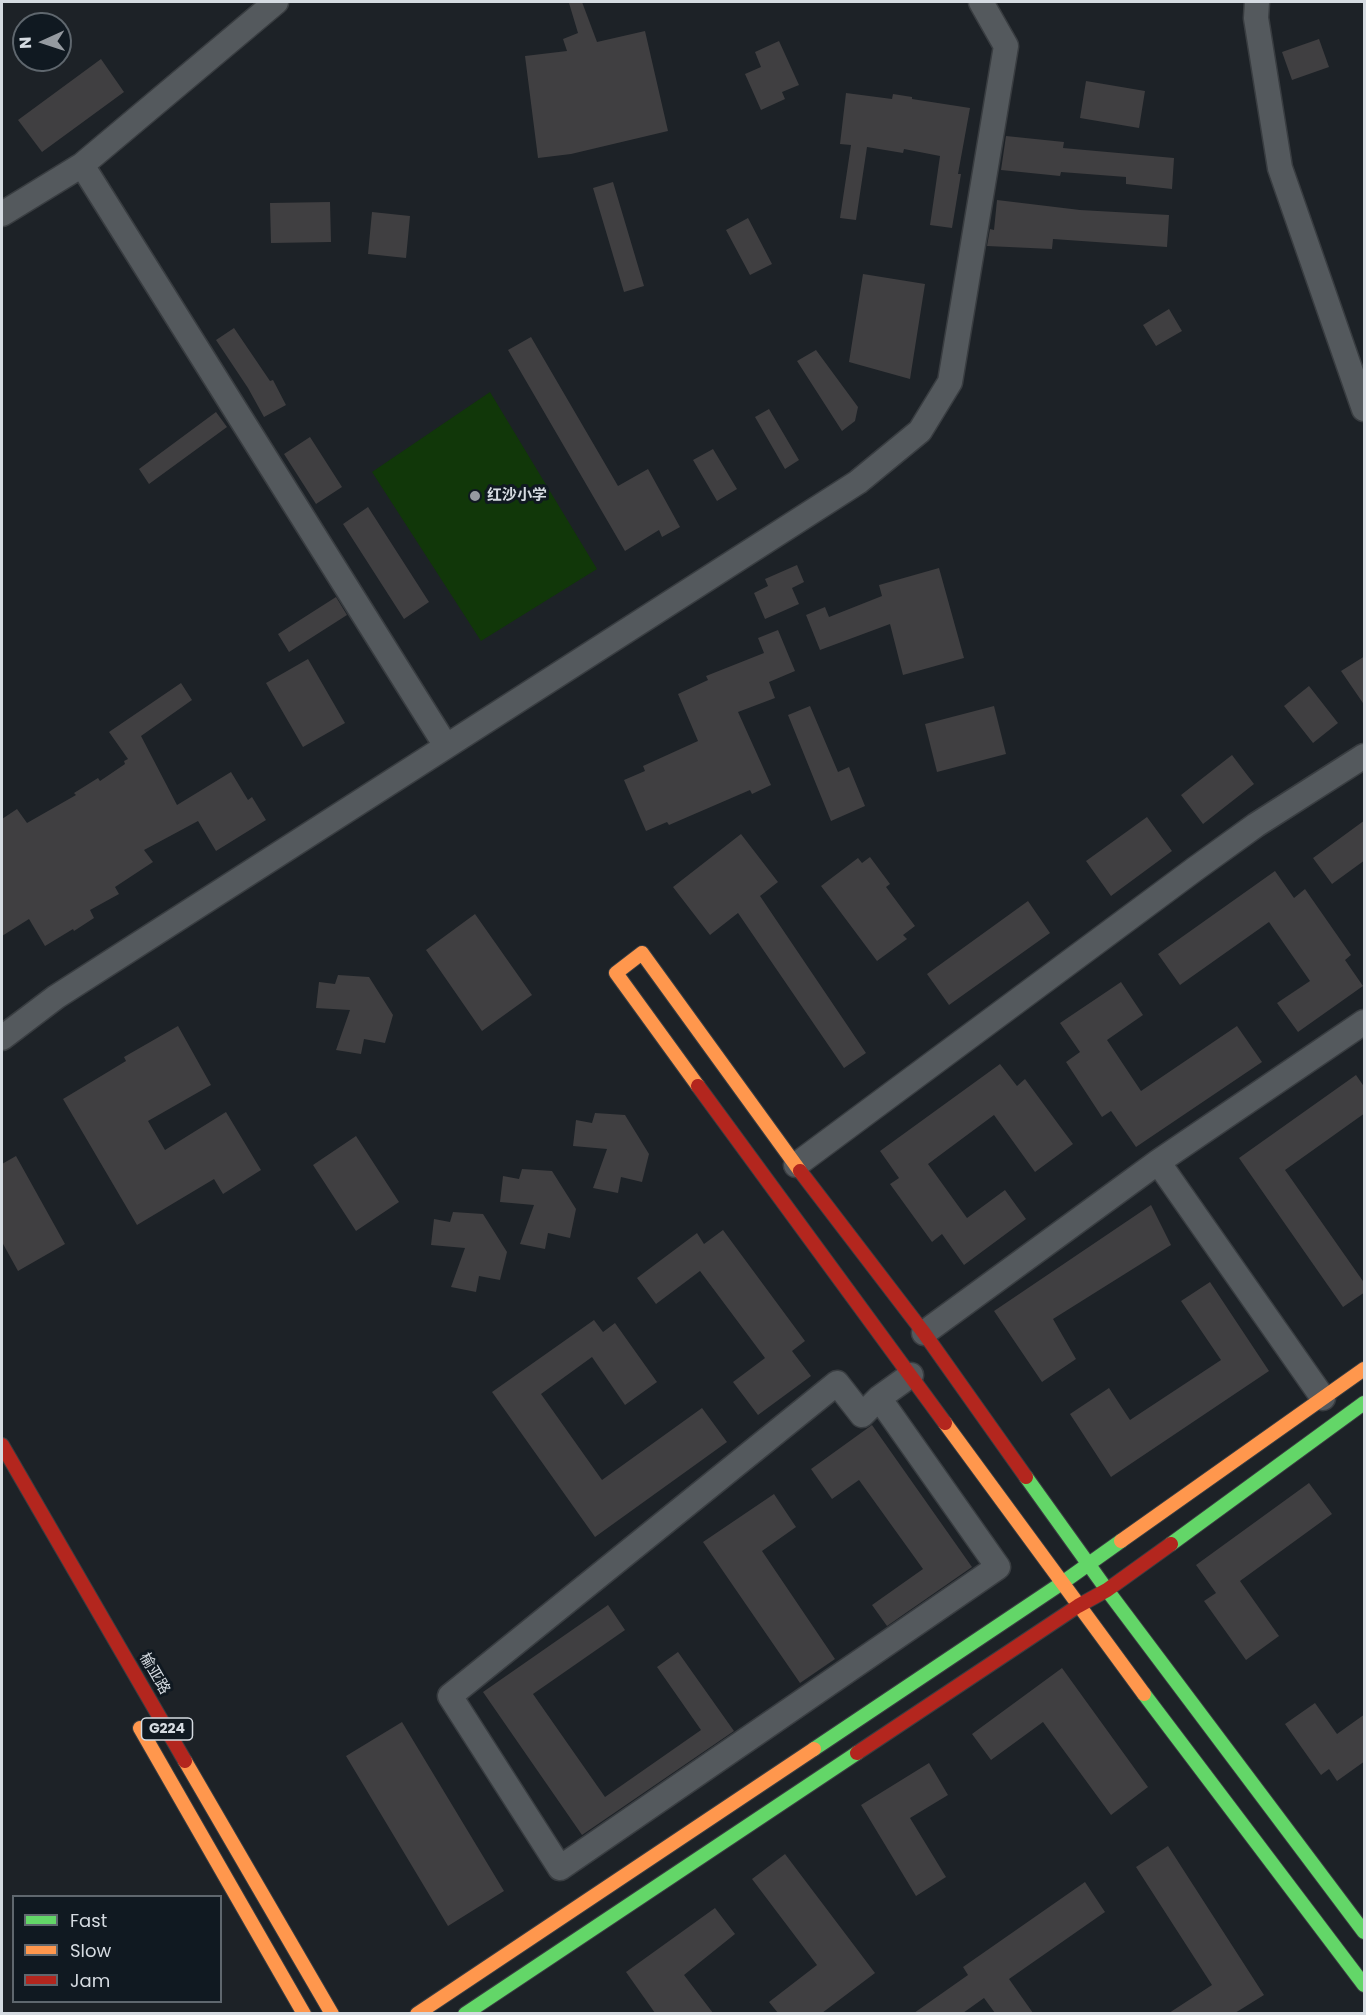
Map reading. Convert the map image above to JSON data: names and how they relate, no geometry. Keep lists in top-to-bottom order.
{
  "streets": {
    "main road": ["榆亚路", "G224"]
  },
  "places": ["红沙小学"],
  "legend": ["Fast", "Slow", "Jam"],
  "north": "left"
}
